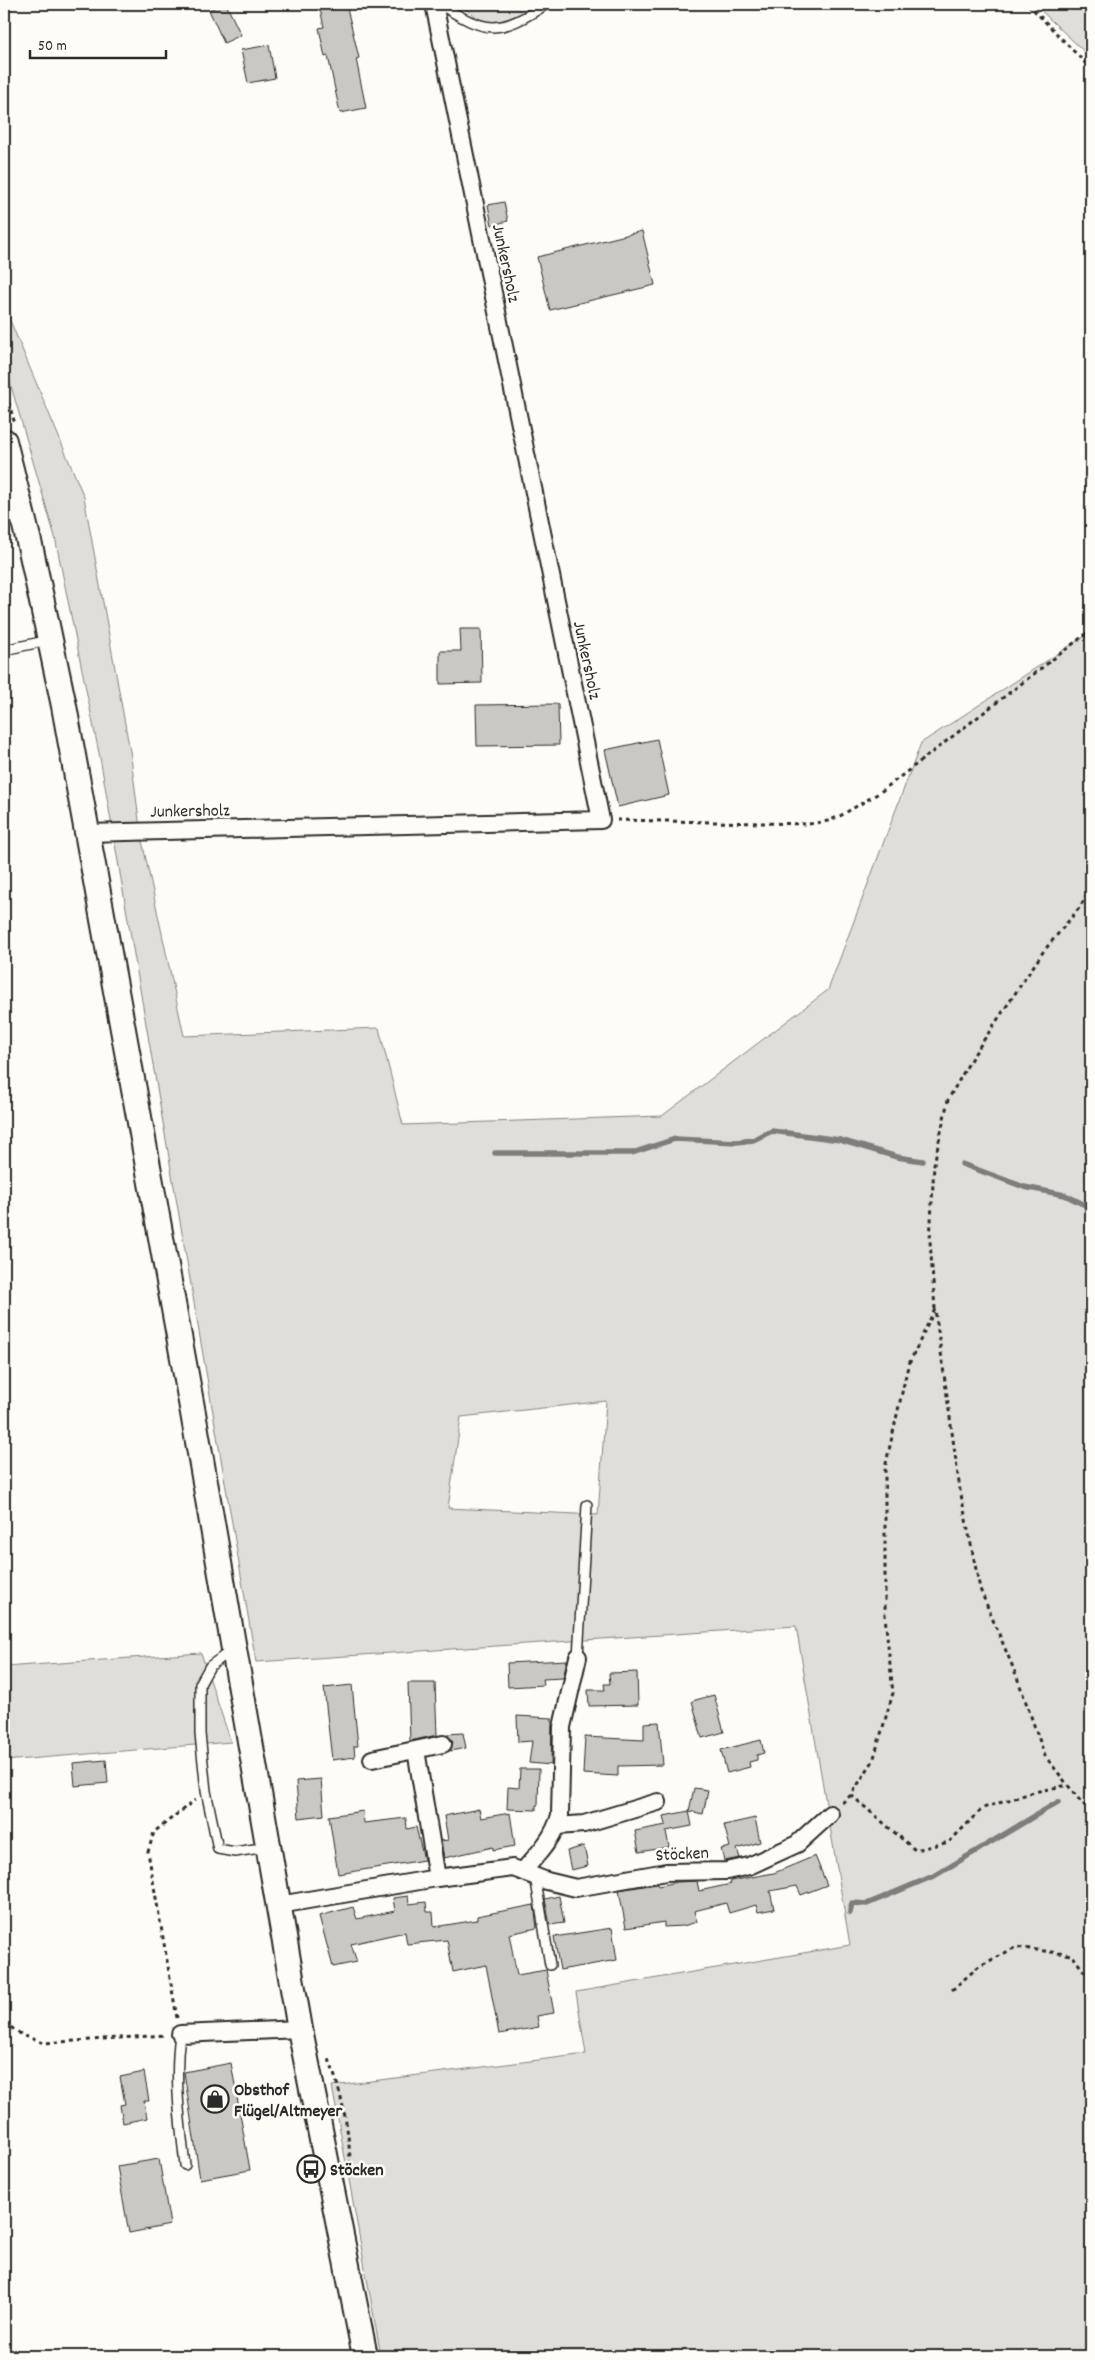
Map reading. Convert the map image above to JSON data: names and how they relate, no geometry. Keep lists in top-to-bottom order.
{
  "streets": {
    "street": ["Junkersholz", "Stöcken"]
  },
  "places": {
    "shop": ["Obsthof Flügel/Altmeyer"],
    "bus stop": ["Stöcken"]
  },
  "scale_bar": "50 m"
}
